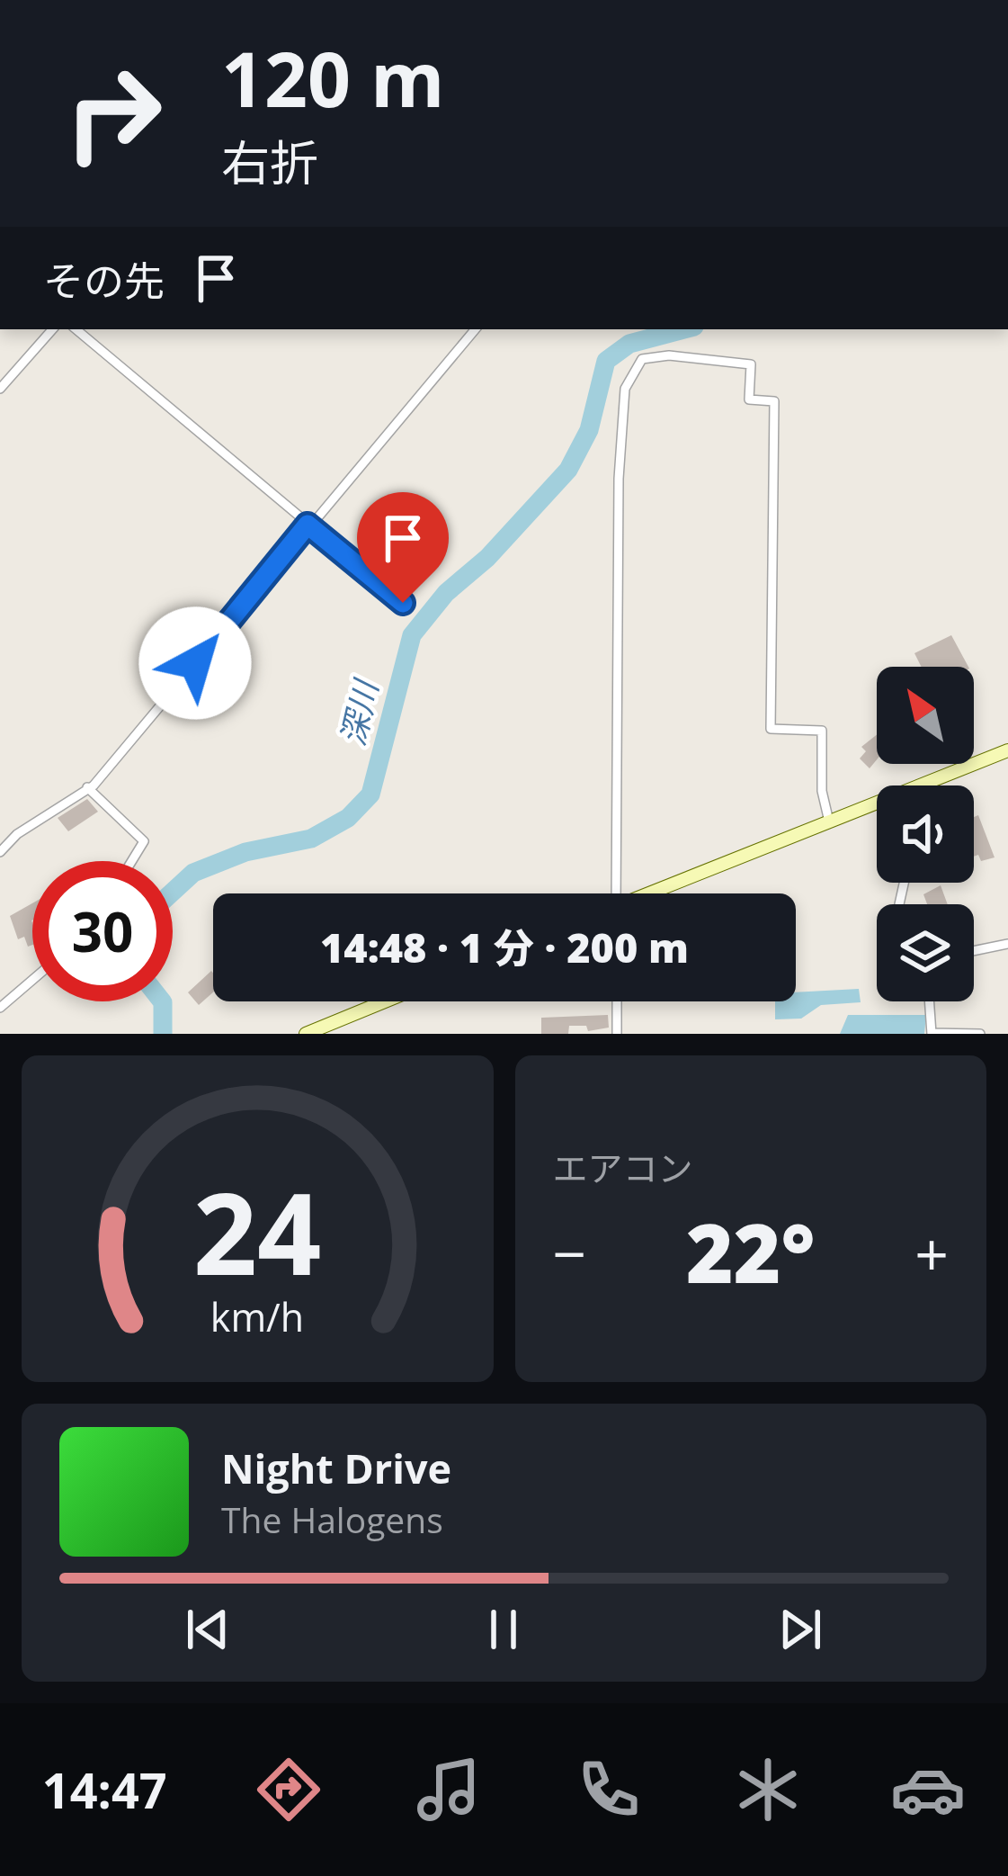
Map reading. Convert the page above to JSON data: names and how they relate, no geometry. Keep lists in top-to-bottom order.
{
  "water": ["深川"],
  "north": "top left",
  "page": {
    "turn": ["120 m", "右折"],
    "then": "その先",
    "limit": "30",
    "trip": "14:48 · 1 分 · 200 m",
    "tile": "エアコン",
    "heat": ["−", "22°", "+"],
    "song": ["Night Drive", "The Halogens"],
    "tabs": "14:47",
    "gauge": ["24", "km/h"]
  }
}
